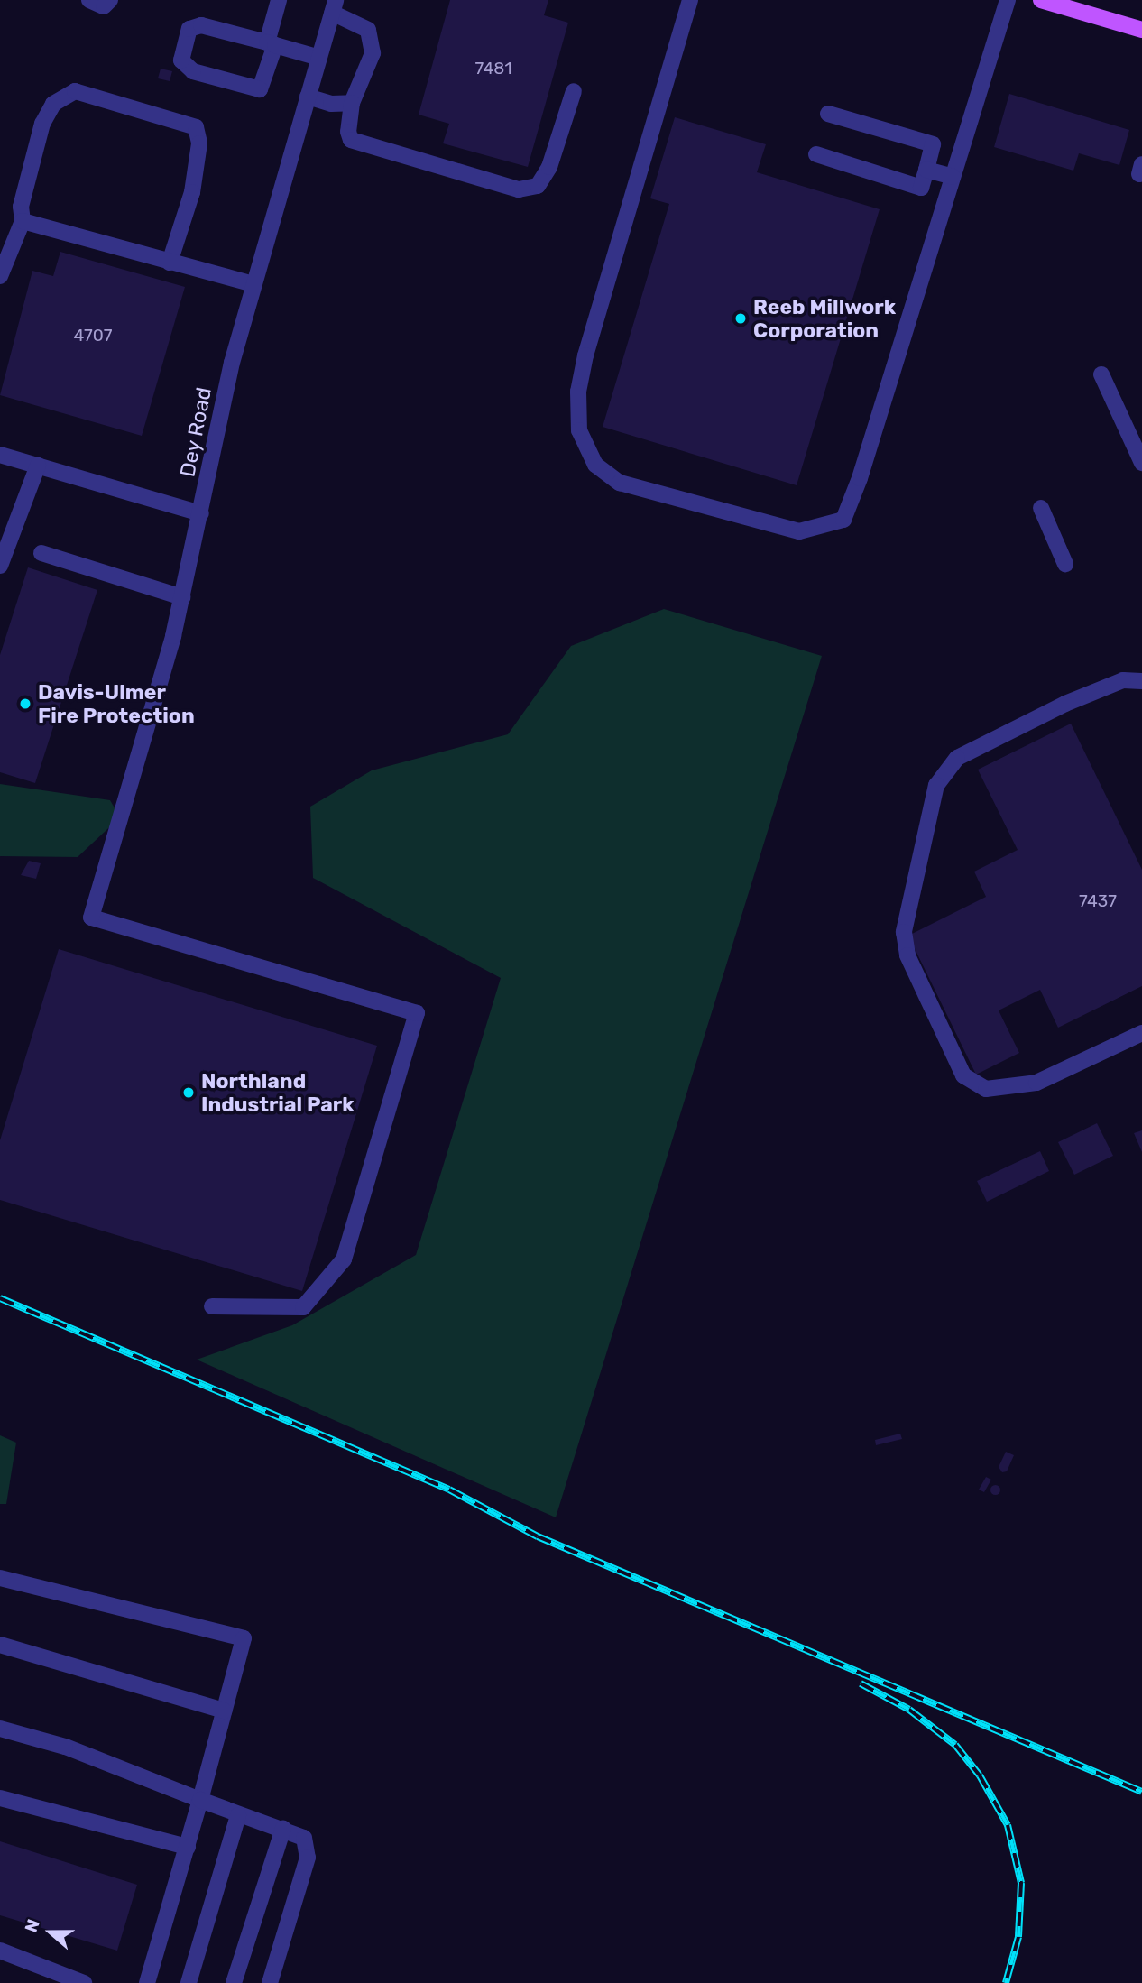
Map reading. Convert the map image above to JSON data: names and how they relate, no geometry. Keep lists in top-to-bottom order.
{
  "streets": {
    "street": ["Dey Road"]
  },
  "places": ["Reeb Millwork Corporation", "Davis-Ulmer Fire Protection", "Northland Industrial Park"],
  "house_numbers": ["7481", "4707", "7437"],
  "north": "left"
}
